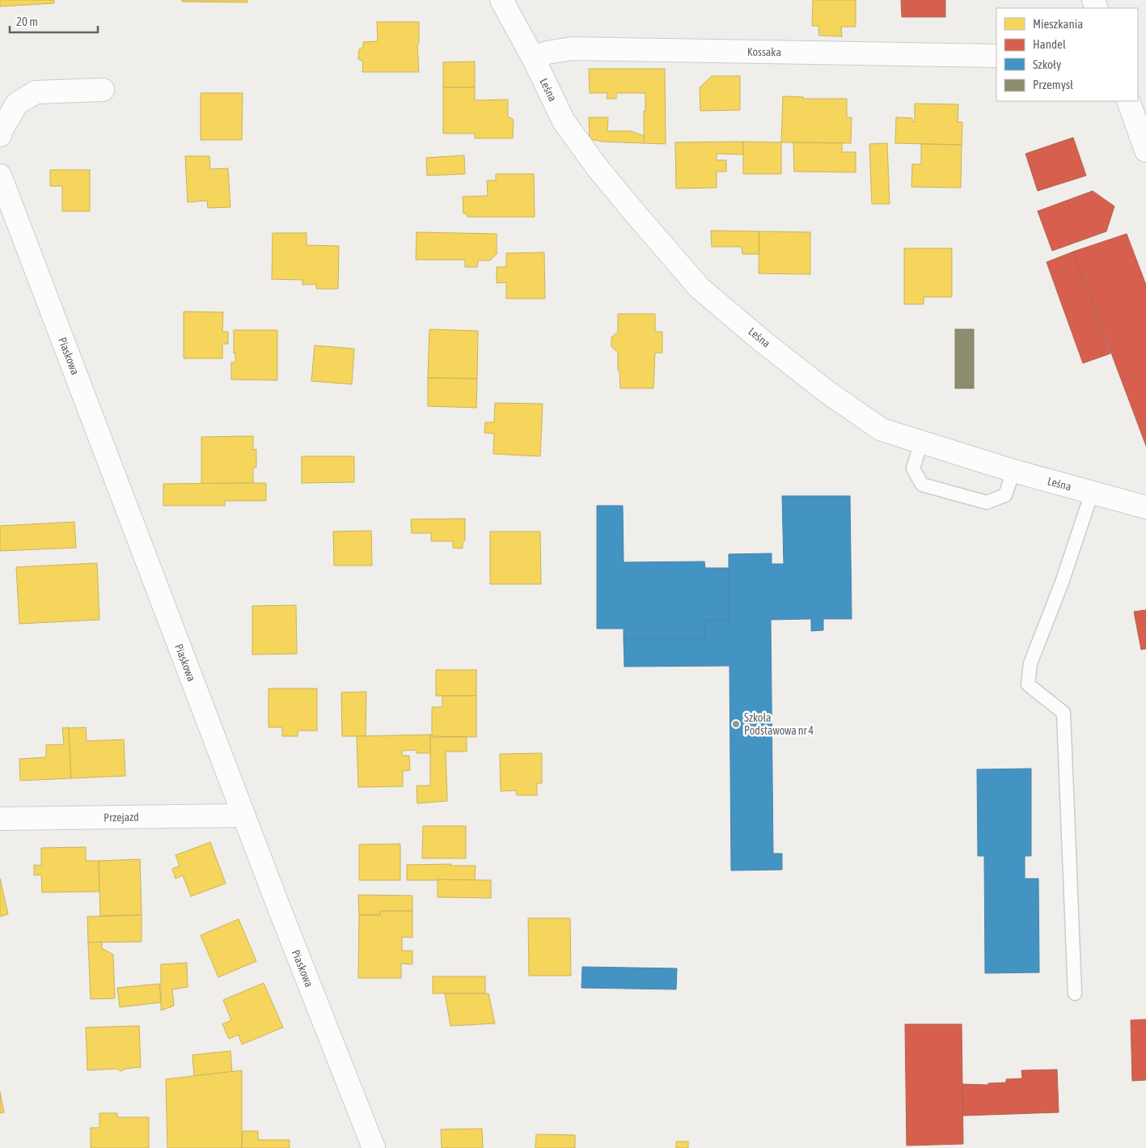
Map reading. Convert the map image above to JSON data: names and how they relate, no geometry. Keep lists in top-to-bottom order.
{
  "streets": {
    "street": [
      "Kossaka",
      "Leśna",
      "Piaskowa",
      "Przejazd"
    ]
  },
  "crossings": [
    ["Kossaka", "Leśna"],
    ["Piaskowa", "Przejazd"]
  ],
  "places": ["Szkoła Podstawowa nr 4"],
  "legend": [
    "Mieszkania",
    "Handel",
    "Szkoły",
    "Przemysł"
  ],
  "scale_bar": "20 m"
}
